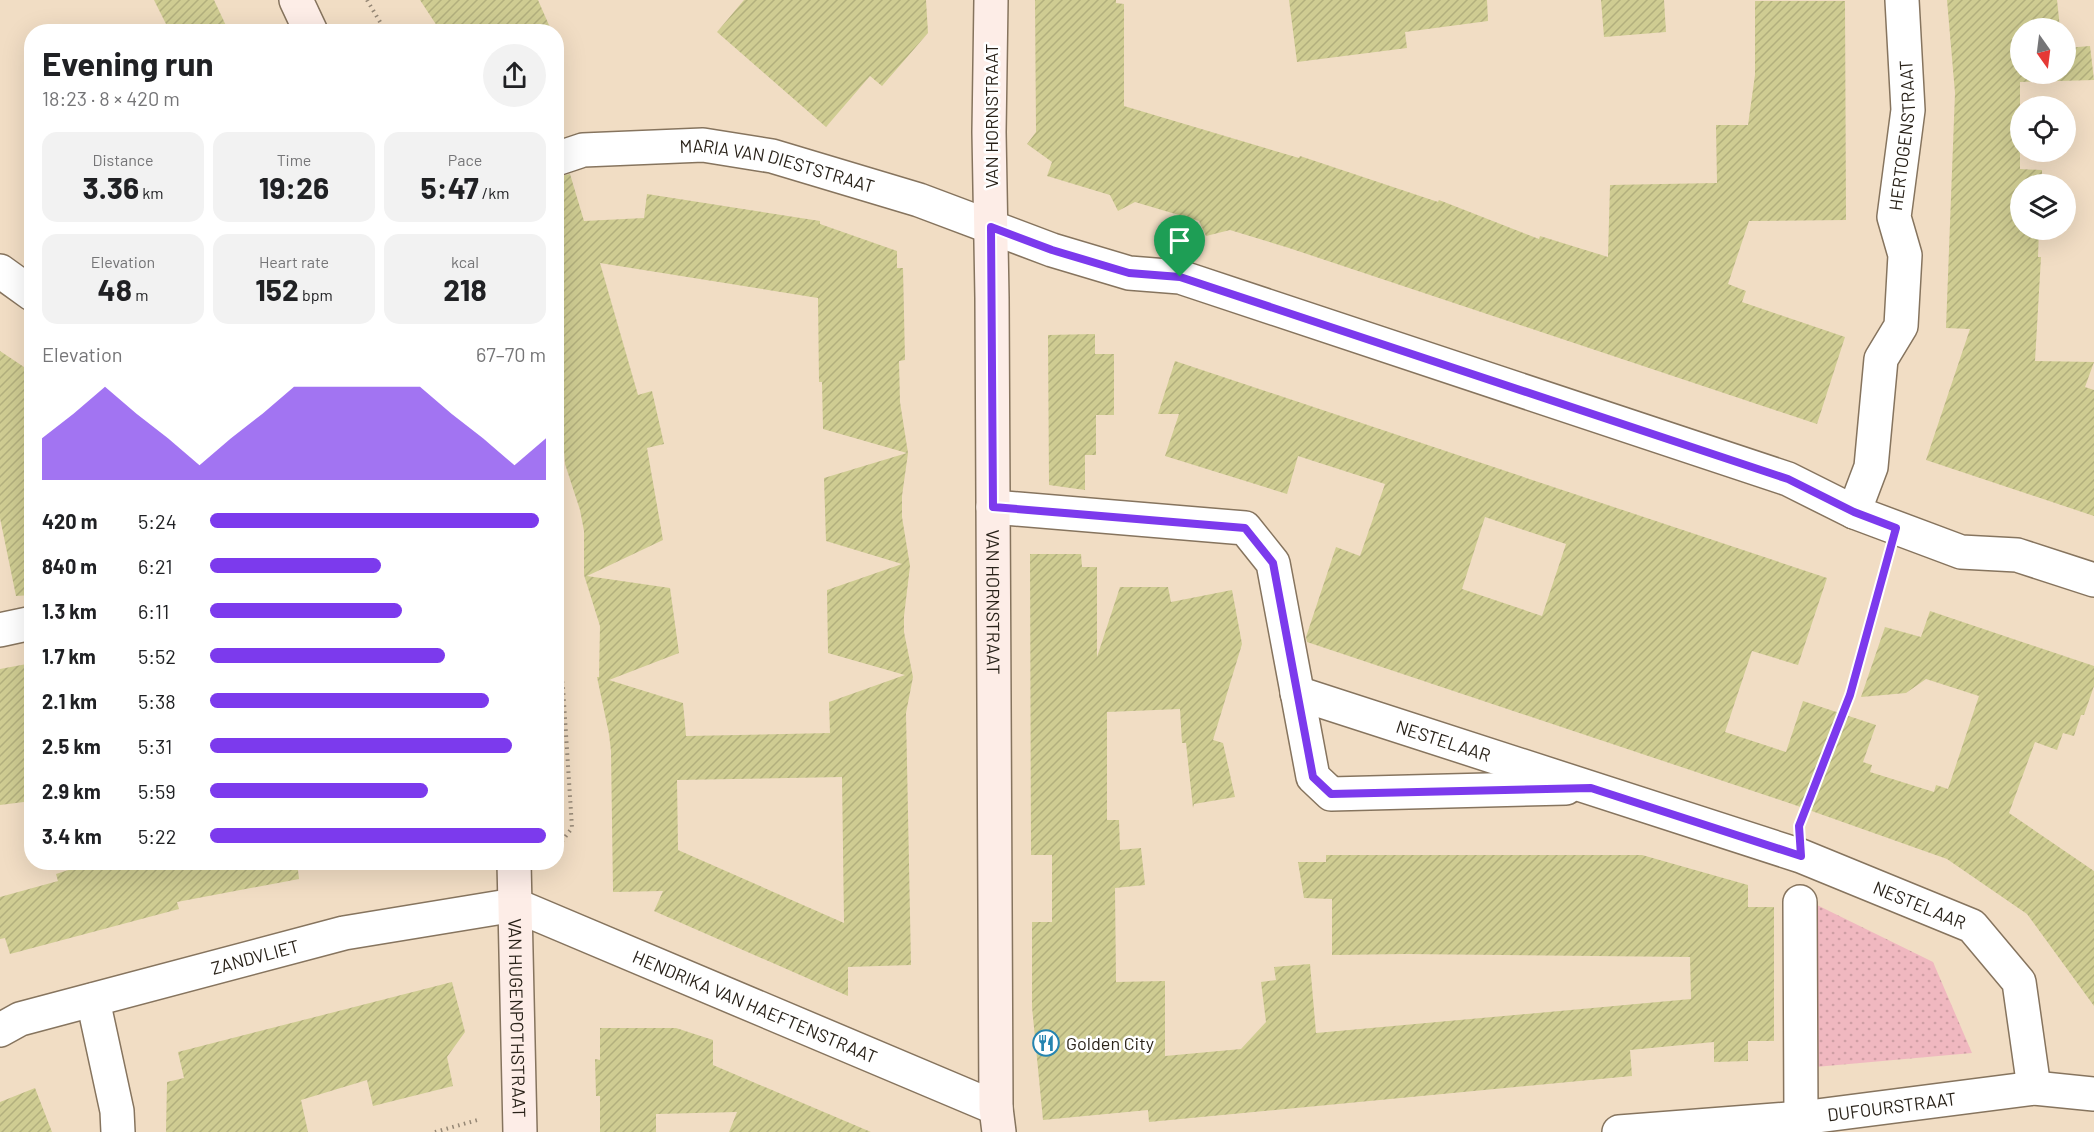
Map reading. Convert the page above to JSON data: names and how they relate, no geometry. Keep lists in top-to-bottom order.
{
  "streets": {
    "street": [
      "VAN HORNSTRAAT",
      "HERTOGENSTRAAT",
      "MARIA VAN DIESTSTRAAT",
      "NESTELAAR",
      "ZANDVLIET",
      "HENDRIKA VAN HAEFTENSTRAAT",
      "VAN HUGENPOTHSTRAAT",
      "DUFOURSTRAAT"
    ]
  },
  "crossings": [
    ["VAN HORNSTRAAT", "MARIA VAN DIESTSTRAAT"],
    ["VAN HORNSTRAAT", "NESTELAAR"],
    ["VAN HORNSTRAAT", "HENDRIKA VAN HAEFTENSTRAAT"],
    ["HERTOGENSTRAAT", "MARIA VAN DIESTSTRAAT"],
    ["NESTELAAR", "DUFOURSTRAAT"],
    ["ZANDVLIET", "HENDRIKA VAN HAEFTENSTRAAT"],
    ["ZANDVLIET", "VAN HUGENPOTHSTRAAT"],
    ["HENDRIKA VAN HAEFTENSTRAAT", "VAN HUGENPOTHSTRAAT"]
  ],
  "places": {
    "restaurant": ["Golden City"]
  },
  "north": "bottom",
  "page": {
    "heading": ["Evening run", "18:23 · 8 × 420 m"],
    "stats": [
      ["Distance", "3.36 km"],
      ["Time", "19:26"],
      ["Pace", "5:47 /km"],
      ["Elevation", "48 m"],
      ["Heart rate", "152 bpm"],
      ["kcal", "218"]
    ],
    "chart": ["Elevation", "67–70 m"],
    "list": [
      {
        "name": "420 m",
        "note": "5:24"
      },
      {
        "name": "840 m",
        "note": "6:21"
      },
      {
        "name": "1.3 km",
        "note": "6:11"
      },
      {
        "name": "1.7 km",
        "note": "5:52"
      },
      {
        "name": "2.1 km",
        "note": "5:38"
      },
      {
        "name": "2.5 km",
        "note": "5:31"
      },
      {
        "name": "2.9 km",
        "note": "5:59"
      },
      {
        "name": "3.4 km",
        "note": "5:22"
      }
    ]
  }
}
